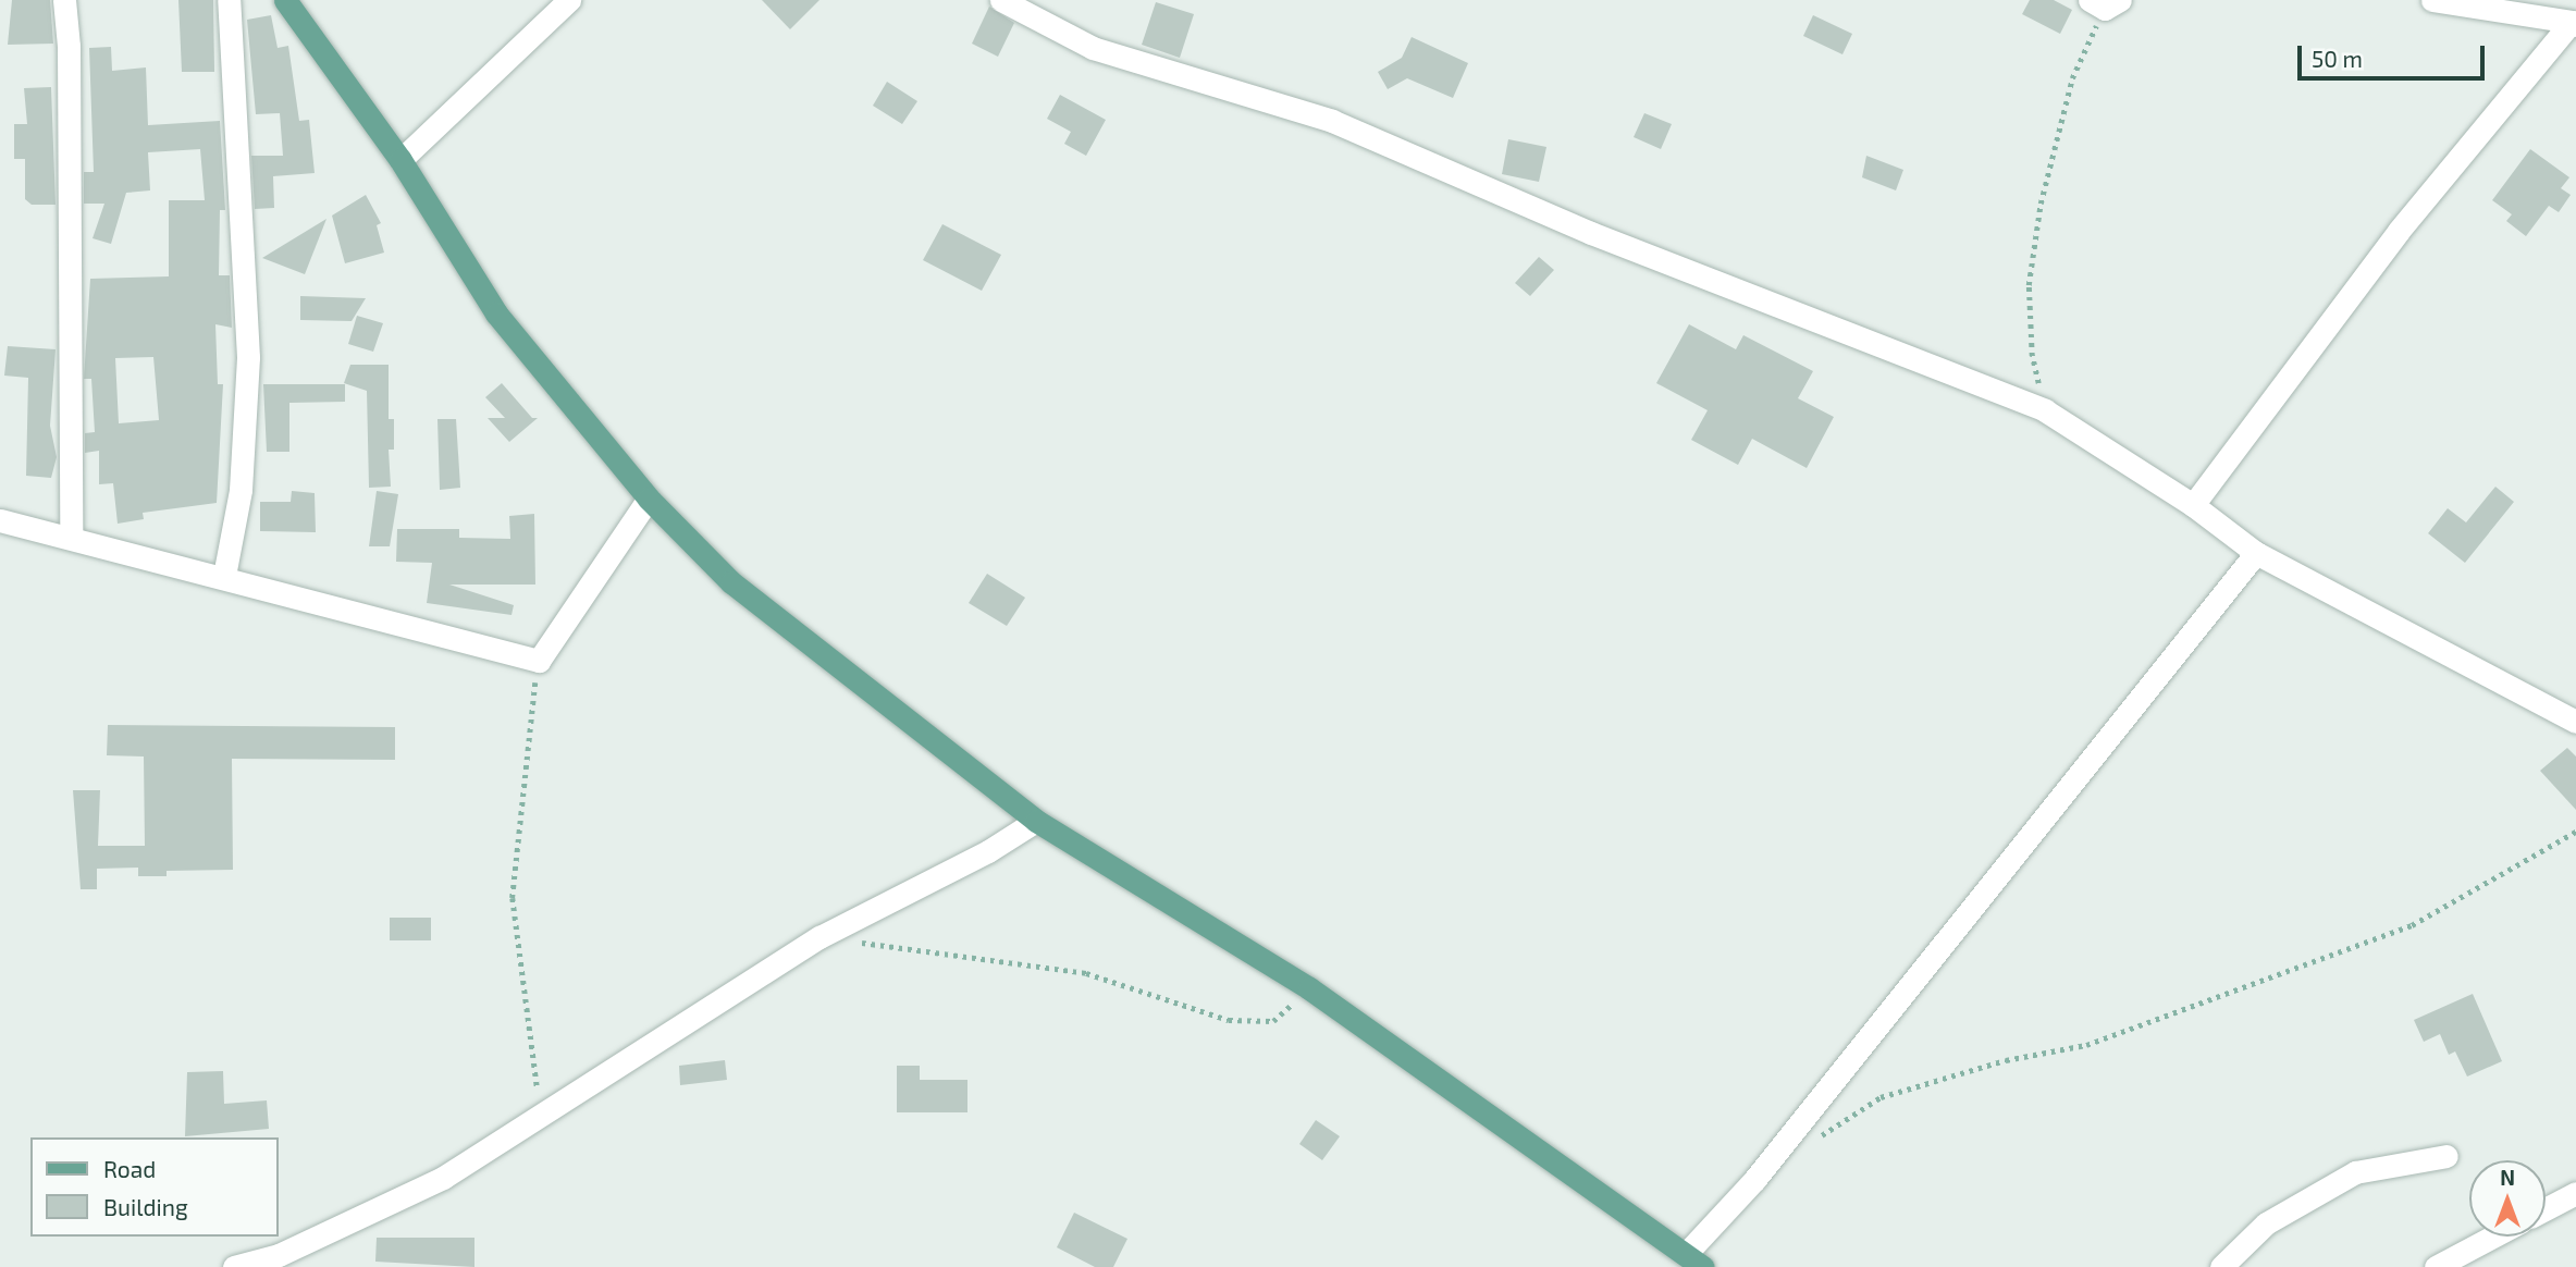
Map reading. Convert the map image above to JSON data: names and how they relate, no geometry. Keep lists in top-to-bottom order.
{
  "legend": ["Road", "Building"],
  "scale_bar": "50 m",
  "north": "top"
}
